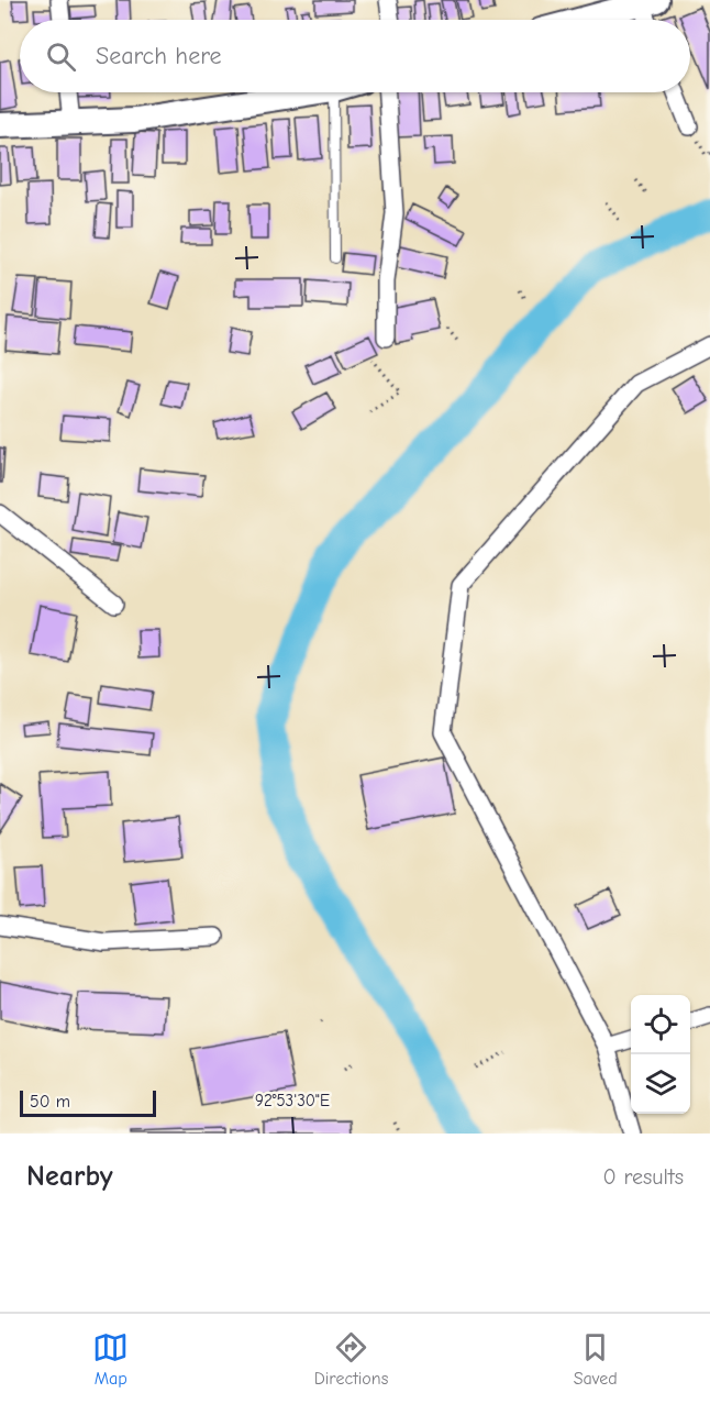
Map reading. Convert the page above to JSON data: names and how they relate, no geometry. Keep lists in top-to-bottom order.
{
  "scale_bar": "50 m",
  "page": {
    "search": "Search here",
    "scale": "50 m",
    "heading": ["Nearby", "0 results"],
    "nav": ["Map", "Directions", "Saved"]
  },
  "coordinates": ["92°53'30\"E"]
}
